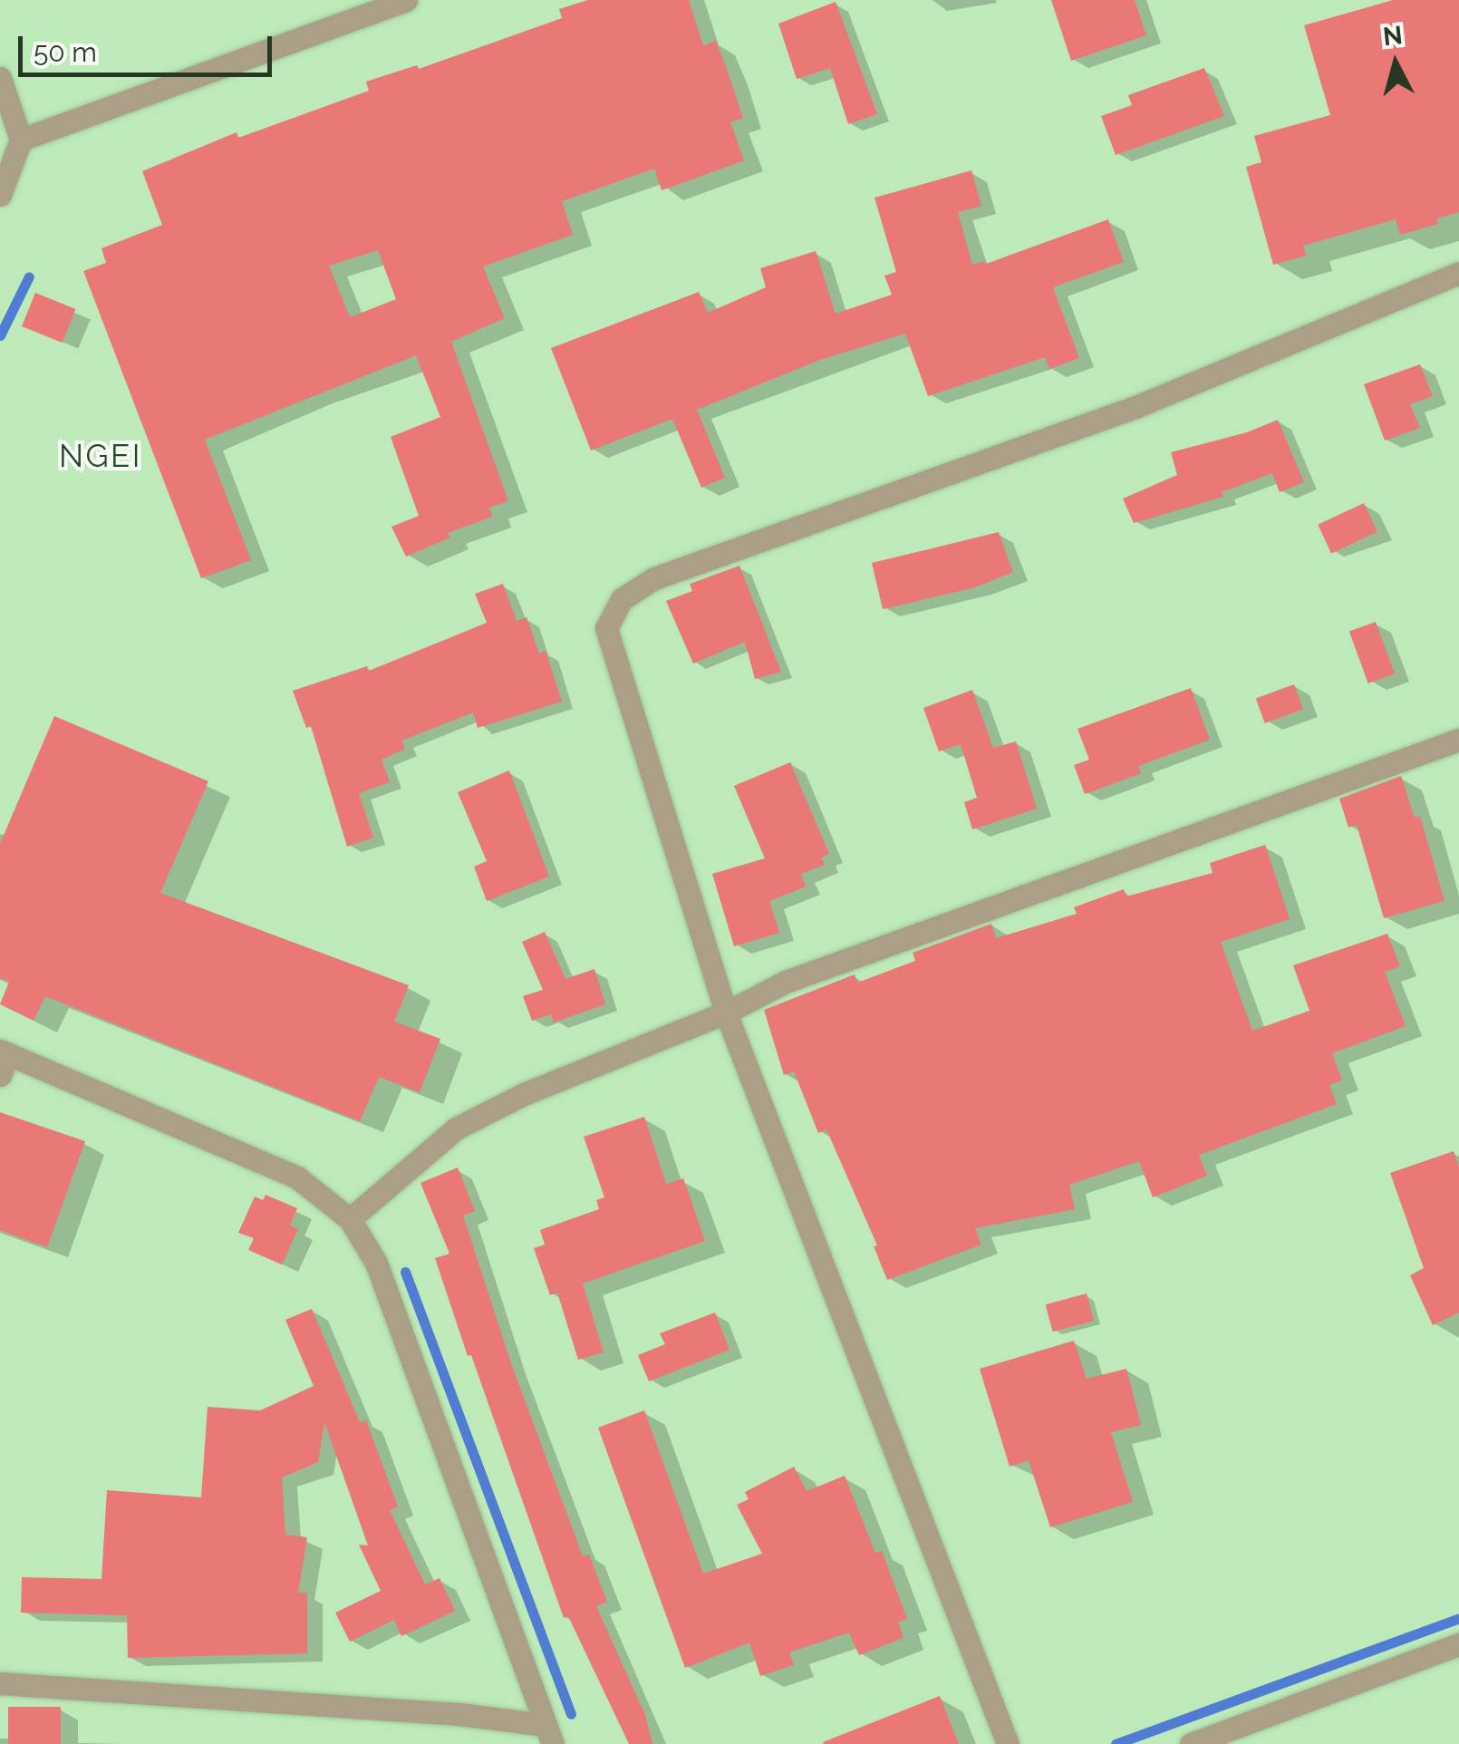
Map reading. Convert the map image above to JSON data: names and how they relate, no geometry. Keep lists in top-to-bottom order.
{
  "districts": ["NGEI"],
  "scale_bar": "50 m",
  "north": "top"
}
